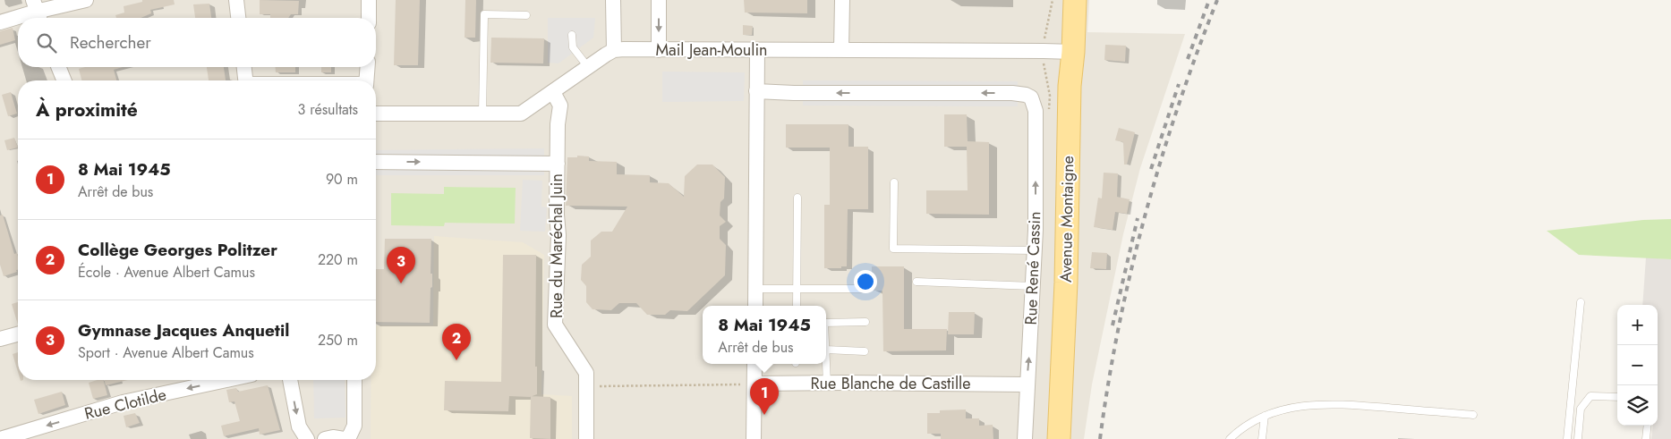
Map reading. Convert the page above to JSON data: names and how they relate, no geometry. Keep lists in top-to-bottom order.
{
  "streets": {
    "main road": ["Avenue Montaigne"],
    "street": [
      "Mail Jean-Moulin",
      "Rue du Maréchal Juin",
      "Rue René Cassin",
      "Rue Blanche de Castille",
      "Rue Clotilde"
    ]
  },
  "crossings": [
    ["Mail Jean-Moulin", "Avenue Montaigne"],
    ["Rue René Cassin", "Rue Blanche de Castille"]
  ],
  "one_way": ["Rue Clotilde"],
  "page": {
    "search": "Rechercher",
    "heading": ["À proximité", "3 résultats"],
    "list": [
      {
        "mark": "1",
        "name": "8 Mai 1945",
        "note": "Arrêt de bus",
        "value": "90 m"
      },
      {
        "mark": "2",
        "name": "Collège Georges Politzer",
        "note": "École · Avenue Albert Camus",
        "value": "220 m"
      },
      {
        "mark": "3",
        "name": "Gymnase Jacques Anquetil",
        "note": "Sport · Avenue Albert Camus",
        "value": "250 m"
      }
    ],
    "pins": ["3", "2", "1"],
    "map_buttons": ["+", "−"],
    "popup": ["8 Mai 1945", "Arrêt de bus"]
  }
}
